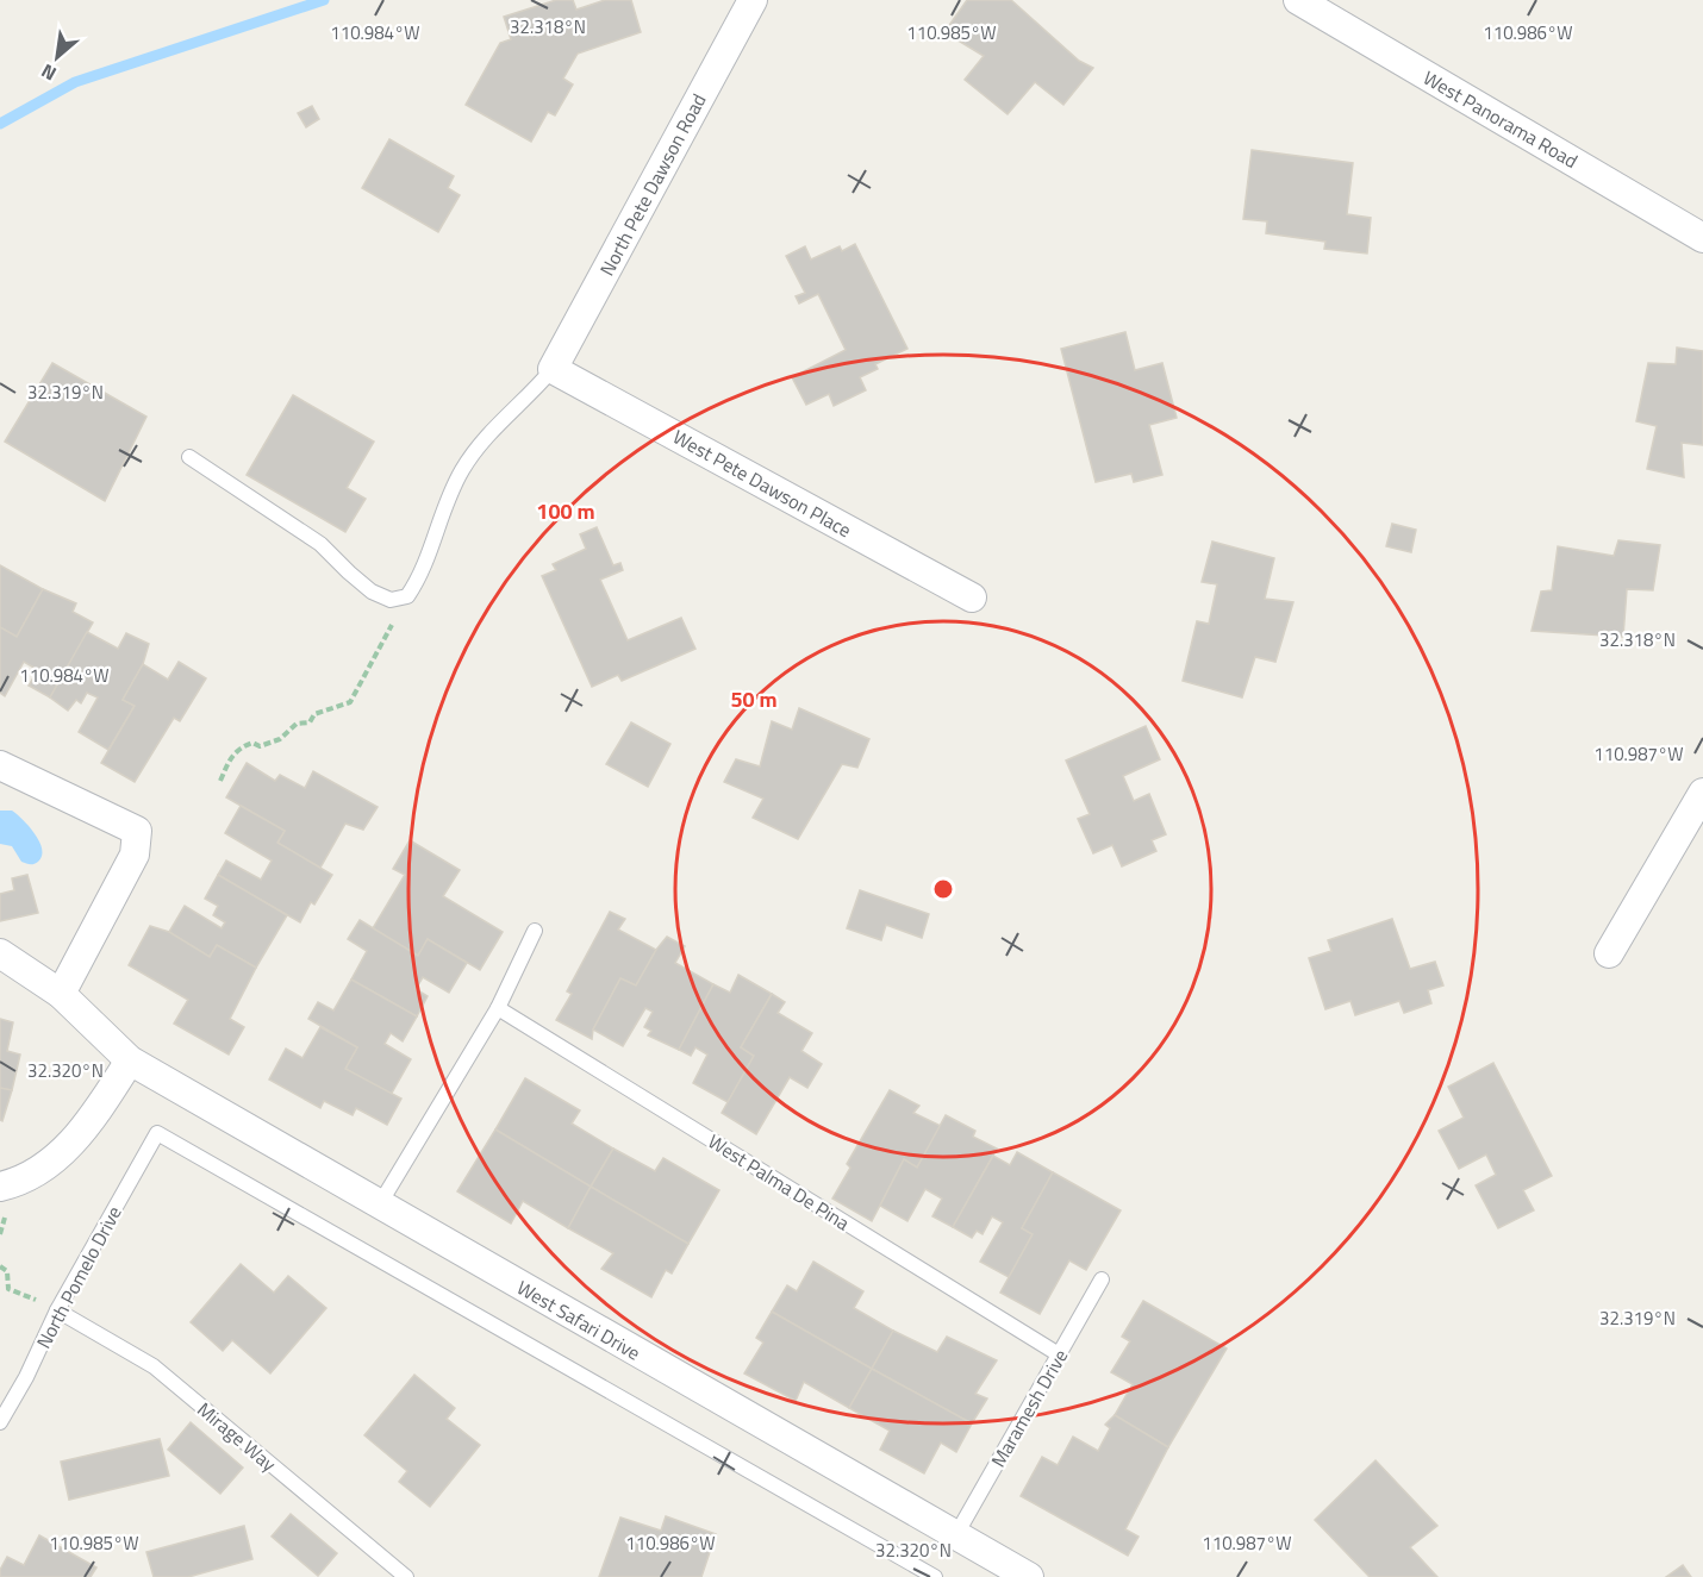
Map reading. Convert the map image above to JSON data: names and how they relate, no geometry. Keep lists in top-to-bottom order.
{
  "streets": {
    "street": [
      "West Panorama Road",
      "North Pete Dawson Road",
      "West Pete Dawson Place",
      "West Safari Drive"
    ],
    "lane": [
      "West Palma De Pina",
      "North Pomelo Drive",
      "Maramesh Drive",
      "Mirage Way"
    ]
  },
  "crossings": [
    ["North Pete Dawson Road", "West Pete Dawson Place"],
    ["West Palma De Pina", "Maramesh Drive"],
    ["North Pomelo Drive", "Mirage Way"],
    ["West Safari Drive", "Maramesh Drive"]
  ],
  "north": "bottom left",
  "coordinates": [
    "32.318°N",
    "110.984°W",
    "110.985°W",
    "110.986°W",
    "32.319°N",
    "110.987°W",
    "32.320°N"
  ],
  "rings": ["100 m", "50 m"]
}
